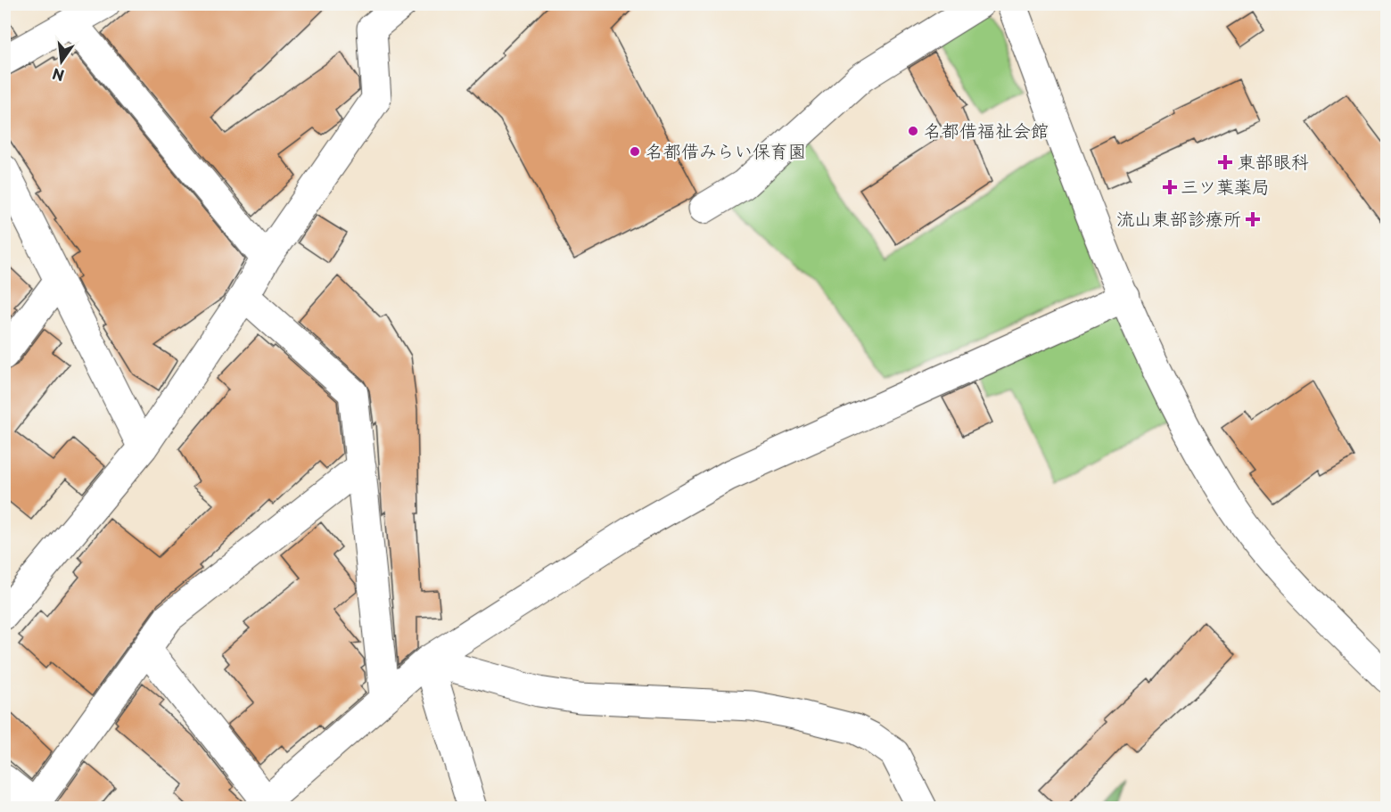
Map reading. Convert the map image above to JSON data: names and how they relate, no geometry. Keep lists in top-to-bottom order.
{
  "places": {
    "other": ["名都借福祉会館", "名都借みらい保育園"],
    "health": ["東部眼科", "三ツ葉薬局", "流山東部診療所"]
  },
  "north": "bottom"
}
